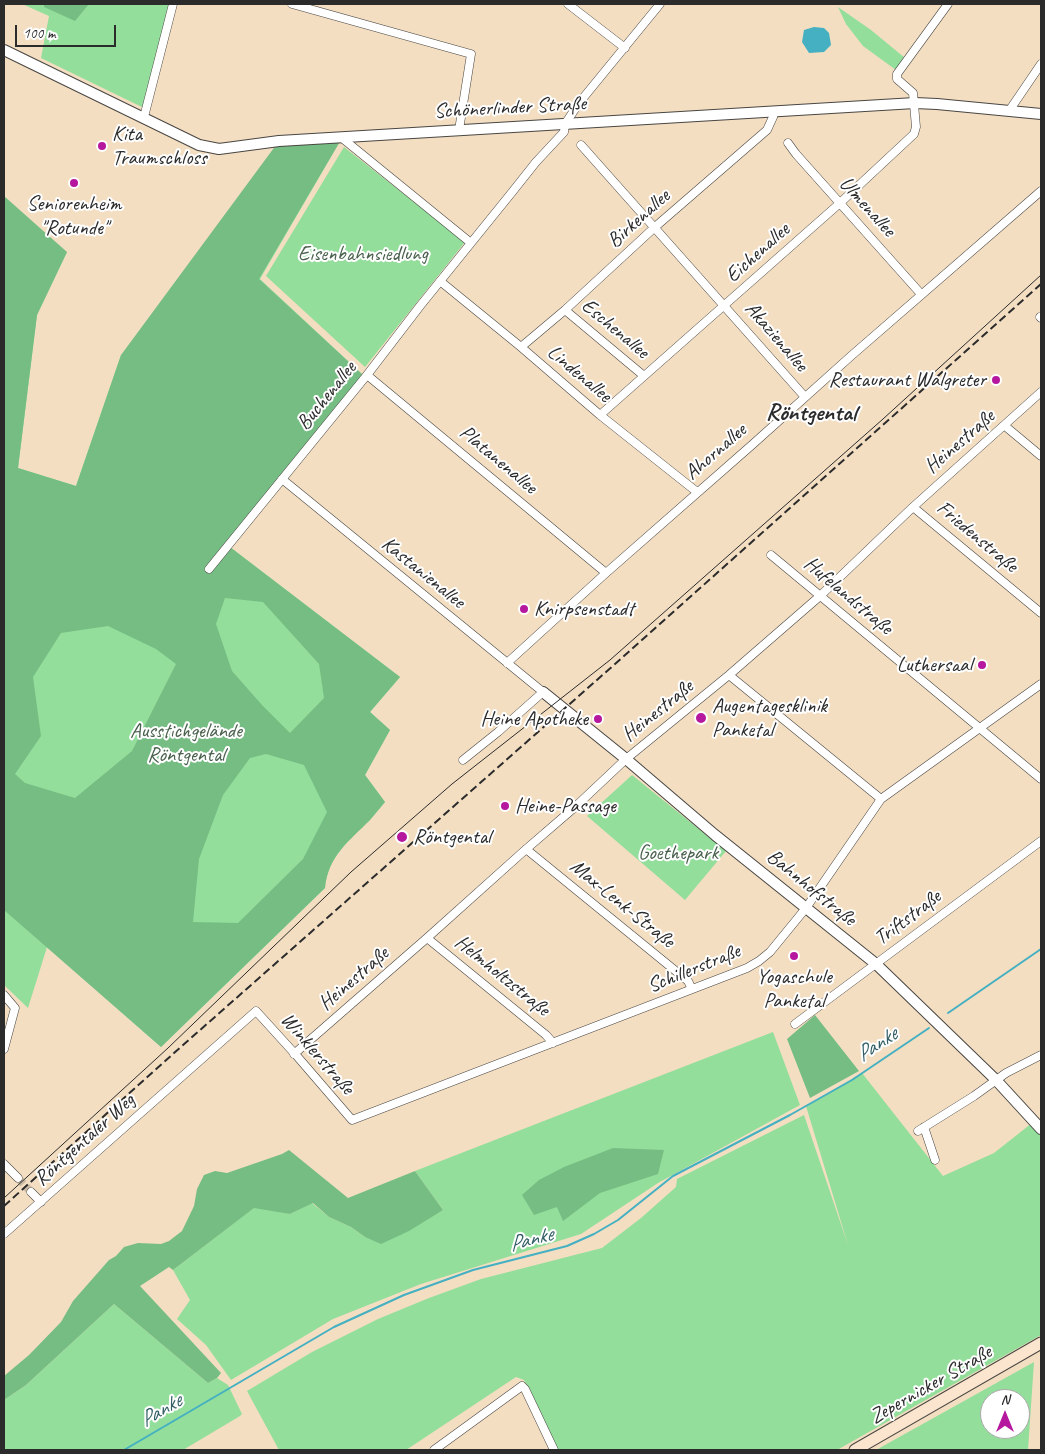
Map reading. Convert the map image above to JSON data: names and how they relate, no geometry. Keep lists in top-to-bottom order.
{
  "streets": {
    "main road": ["Zepernicker Straße"],
    "street": [
      "Schönerlinder Straße",
      "Ulmenallee",
      "Birkenallee",
      "Eichenallee",
      "Eschenallee",
      "Akazienallee",
      "Lindenallee",
      "Buchenallee",
      "Heinestraße",
      "Ahornallee",
      "Platanenallee",
      "Friedenstraße",
      "Kastanienallee",
      "Hufelandstraße",
      "Bahnhofstraße",
      "Max-Lenk-Straße",
      "Triftstraße",
      "Schillerstraße",
      "Helmholtzstraße",
      "Winklerstraße",
      "Röntgentaler Weg"
    ]
  },
  "crossings": [
    ["Schönerlinder Straße", "Birkenallee"],
    ["Schönerlinder Straße", "Eichenallee"],
    ["Schönerlinder Straße", "Buchenallee"],
    ["Ulmenallee", "Eichenallee"],
    ["Ulmenallee", "Ahornallee"],
    ["Birkenallee", "Eschenallee"],
    ["Birkenallee", "Akazienallee"],
    ["Birkenallee", "Lindenallee"],
    ["Eichenallee", "Eschenallee"],
    ["Eichenallee", "Akazienallee"],
    ["Eichenallee", "Lindenallee"],
    ["Akazienallee", "Ahornallee"],
    ["Lindenallee", "Buchenallee"],
    ["Lindenallee", "Ahornallee"],
    ["Buchenallee", "Platanenallee"],
    ["Buchenallee", "Kastanienallee"],
    ["Heinestraße", "Friedenstraße"],
    ["Heinestraße", "Hufelandstraße"],
    ["Heinestraße", "Bahnhofstraße"],
    ["Heinestraße", "Max-Lenk-Straße"],
    ["Heinestraße", "Helmholtzstraße"],
    ["Heinestraße", "Winklerstraße"],
    ["Ahornallee", "Platanenallee"],
    ["Ahornallee", "Kastanienallee"],
    ["Kastanienallee", "Bahnhofstraße"],
    ["Hufelandstraße", "Schillerstraße"],
    ["Bahnhofstraße", "Triftstraße"],
    ["Bahnhofstraße", "Schillerstraße"],
    ["Max-Lenk-Straße", "Schillerstraße"],
    ["Schillerstraße", "Helmholtzstraße"],
    ["Schillerstraße", "Winklerstraße"],
    ["Winklerstraße", "Röntgentaler Weg"]
  ],
  "districts": ["Röntgental"],
  "water": ["Panke"],
  "parks": ["Eisenbahnsiedlung", "Ausstichgelände Röntgental", "Goethepark"],
  "places": [
    "Kita Traumschloss",
    "Seniorenheim \"Rotunde\"",
    "Restaurant Walgreter",
    "Knirpsenstadt",
    "Luthersaal",
    "Augentagesklinik Panketal",
    "Heine Apotheke",
    "Heine-Passage",
    "Röntgental",
    "Yogaschule Panketal"
  ],
  "scale_bar": "100 m",
  "north": "top"
}
